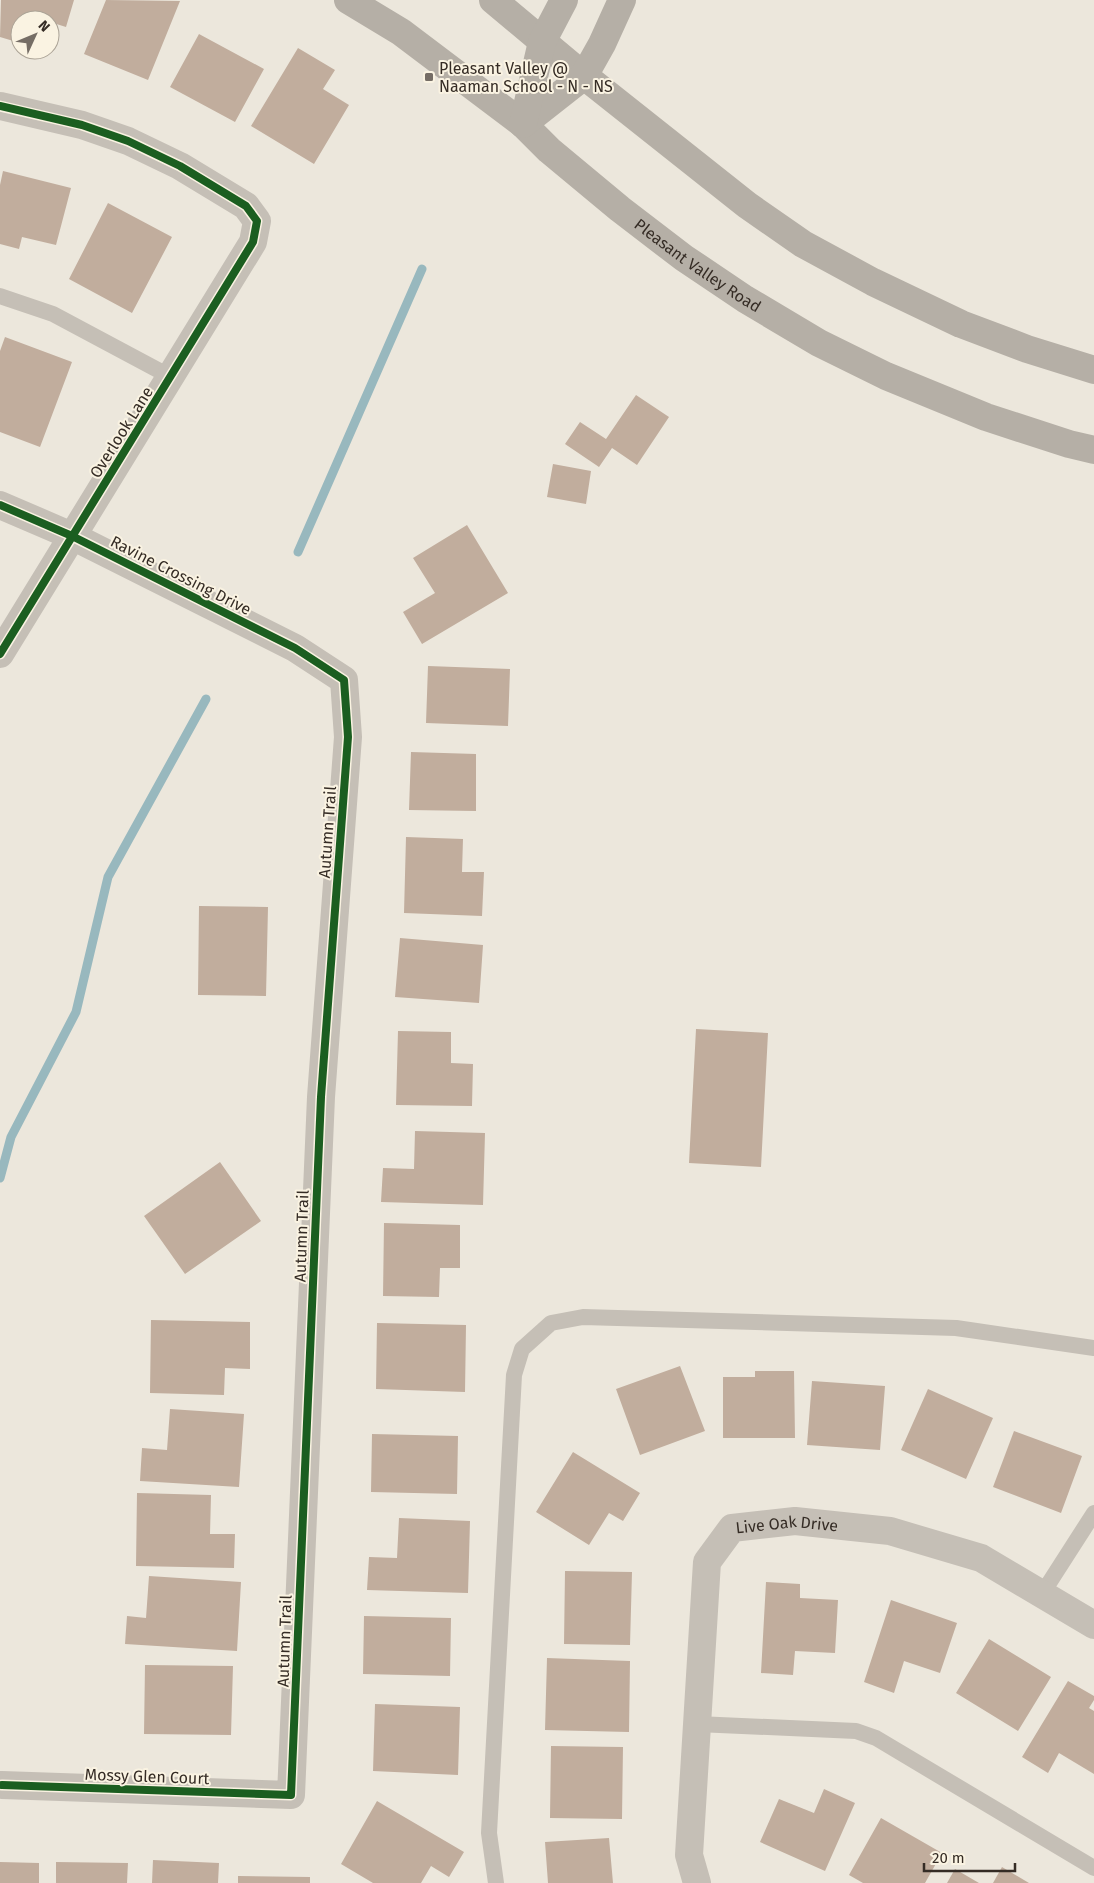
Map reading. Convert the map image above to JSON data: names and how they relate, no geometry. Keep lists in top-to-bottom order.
{
  "streets": {
    "main road": ["Pleasant Valley Road"],
    "street": [
      "Overlook Lane",
      "Ravine Crossing Drive",
      "Autumn Trail",
      "Live Oak Drive",
      "Mossy Glen Court"
    ]
  },
  "crossings": [
    ["Overlook Lane", "Ravine Crossing Drive"],
    ["Ravine Crossing Drive", "Autumn Trail"],
    ["Autumn Trail", "Mossy Glen Court"]
  ],
  "places": {
    "transit": ["Pleasant Valley @ Naaman School - N - NS"]
  },
  "scale_bar": "20 m",
  "north": "top right"
}
